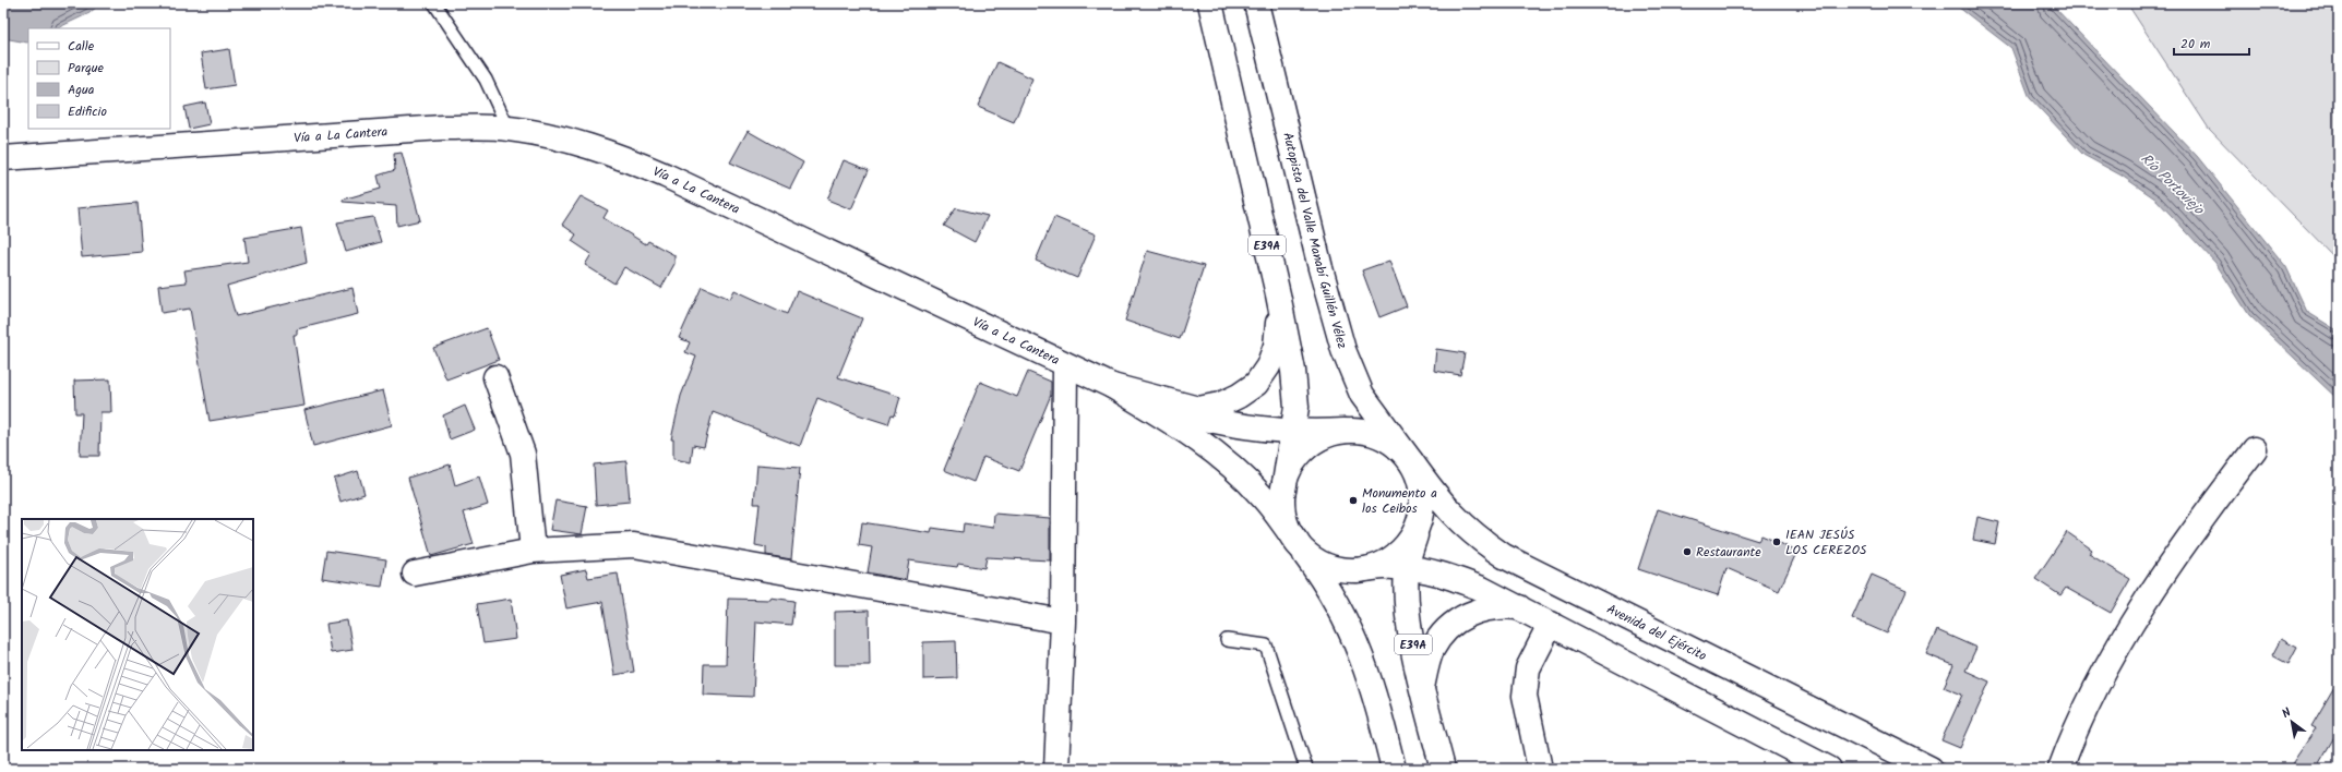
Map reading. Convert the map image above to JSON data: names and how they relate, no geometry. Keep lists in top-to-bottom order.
{
  "streets": {
    "main road": [
      "Vía a La Cantera",
      "Autopista del Valle Manabí Guillén Vélez",
      "E39A",
      "Avenida del Ejército"
    ]
  },
  "crossings": [
    ["Vía a La Cantera", "Autopista del Valle Manabí Guillén Vélez"],
    ["Vía a La Cantera", "E39A"],
    ["Vía a La Cantera", "Avenida del Ejército"],
    ["Autopista del Valle Manabí Guillén Vélez", "E39A"],
    ["Autopista del Valle Manabí Guillén Vélez", "Avenida del Ejército"],
    ["E39A", "Avenida del Ejército"]
  ],
  "water": ["Río Portoviejo"],
  "places": ["Monumento a los Ceibos", "IEAN JESÚS LOS CEREZOS", "Restaurante"],
  "legend": [
    "Calle",
    "Parque",
    "Agua",
    "Edificio"
  ],
  "scale_bar": "20 m",
  "north": "top left"
}
